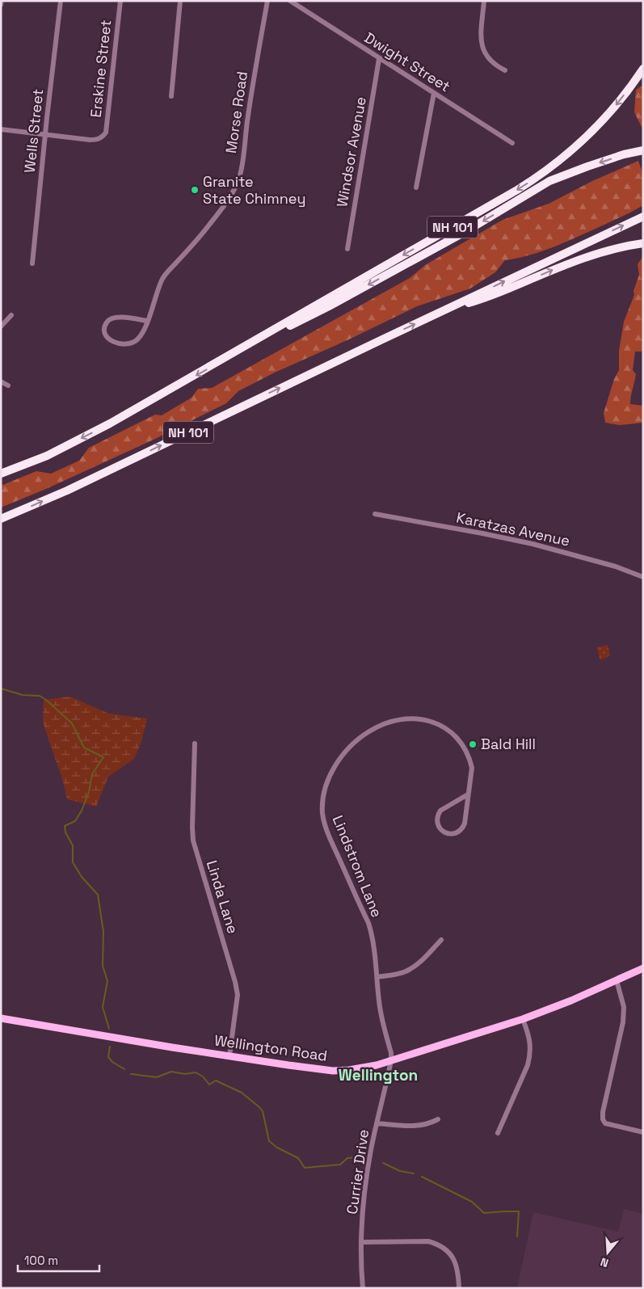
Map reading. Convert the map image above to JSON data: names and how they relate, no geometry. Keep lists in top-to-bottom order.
{
  "streets": {
    "highway": ["NH 101"],
    "main road": ["Wellington Road"],
    "street": [
      "Dwight Street",
      "Erskine Street",
      "Morse Road",
      "Wells Street",
      "Windsor Avenue",
      "Karatzas Avenue",
      "Lindstrom Lane",
      "Linda Lane",
      "Currier Drive"
    ]
  },
  "crossings": [
    ["Dwight Street", "Windsor Avenue"],
    ["Erskine Street", "Wells Street"],
    ["Lindstrom Lane", "Wellington Road"],
    ["Lindstrom Lane", "Currier Drive"],
    ["Linda Lane", "Wellington Road"],
    ["Wellington Road", "Currier Drive"]
  ],
  "districts": ["Wellington"],
  "places": ["Granite State Chimney", "Bald Hill"],
  "scale_bar": "100 m",
  "north": "bottom"
}
